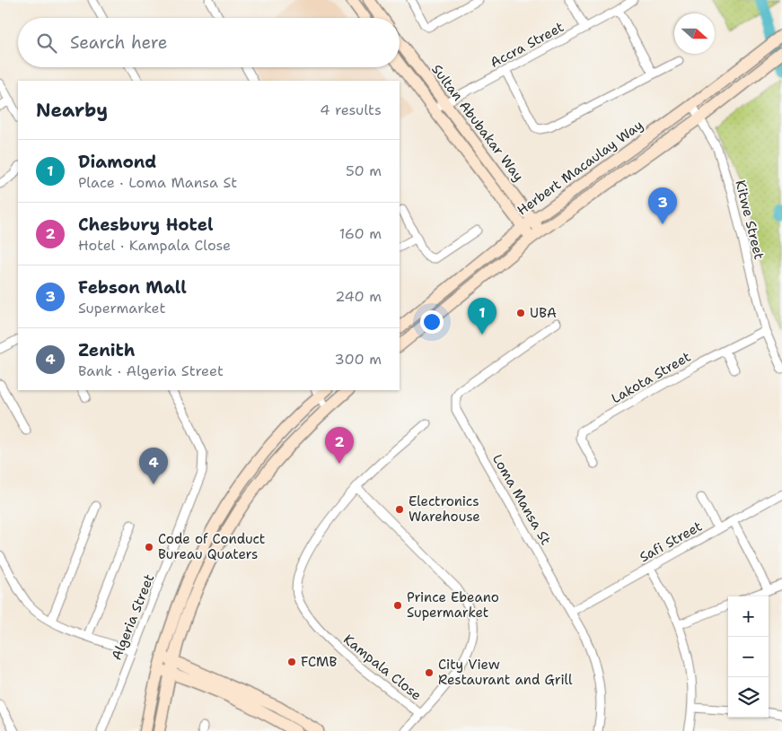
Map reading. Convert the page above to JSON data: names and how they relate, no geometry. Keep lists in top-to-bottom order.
{
  "streets": {
    "main road": ["Sultan Abubakar Way", "Herbert Macaulay Way"],
    "street": [
      "Accra Street",
      "Kitwe Street",
      "Lakota Street",
      "Loma Mansa St",
      "Safi Street",
      "Algeria Street",
      "Kampala Close"
    ]
  },
  "crossings": [
    ["Accra Street", "Sultan Abubakar Way"],
    ["Sultan Abubakar Way", "Herbert Macaulay Way"],
    ["Herbert Macaulay Way", "Kitwe Street"],
    ["Kitwe Street", "Lakota Street"],
    ["Loma Mansa St", "Safi Street"]
  ],
  "places": [
    "UBA",
    "Electronics Warehouse",
    "Code of Conduct Bureau Quaters",
    "Prince Ebeano Supermarket",
    "FCMB",
    "City View Restaurant and Grill"
  ],
  "north": "right",
  "page": {
    "search": "Search here",
    "heading": ["Nearby", "4 results"],
    "list": [
      {
        "mark": "1",
        "name": "Diamond",
        "note": "Place · Loma Mansa St",
        "value": "50 m"
      },
      {
        "mark": "2",
        "name": "Chesbury Hotel",
        "note": "Hotel · Kampala Close",
        "value": "160 m"
      },
      {
        "mark": "3",
        "name": "Febson Mall",
        "note": "Supermarket",
        "value": "240 m"
      },
      {
        "mark": "4",
        "name": "Zenith",
        "note": "Bank · Algeria Street",
        "value": "300 m"
      }
    ],
    "pins": [
      "3",
      "1",
      "2",
      "4"
    ],
    "map_buttons": ["+", "−"]
  }
}
